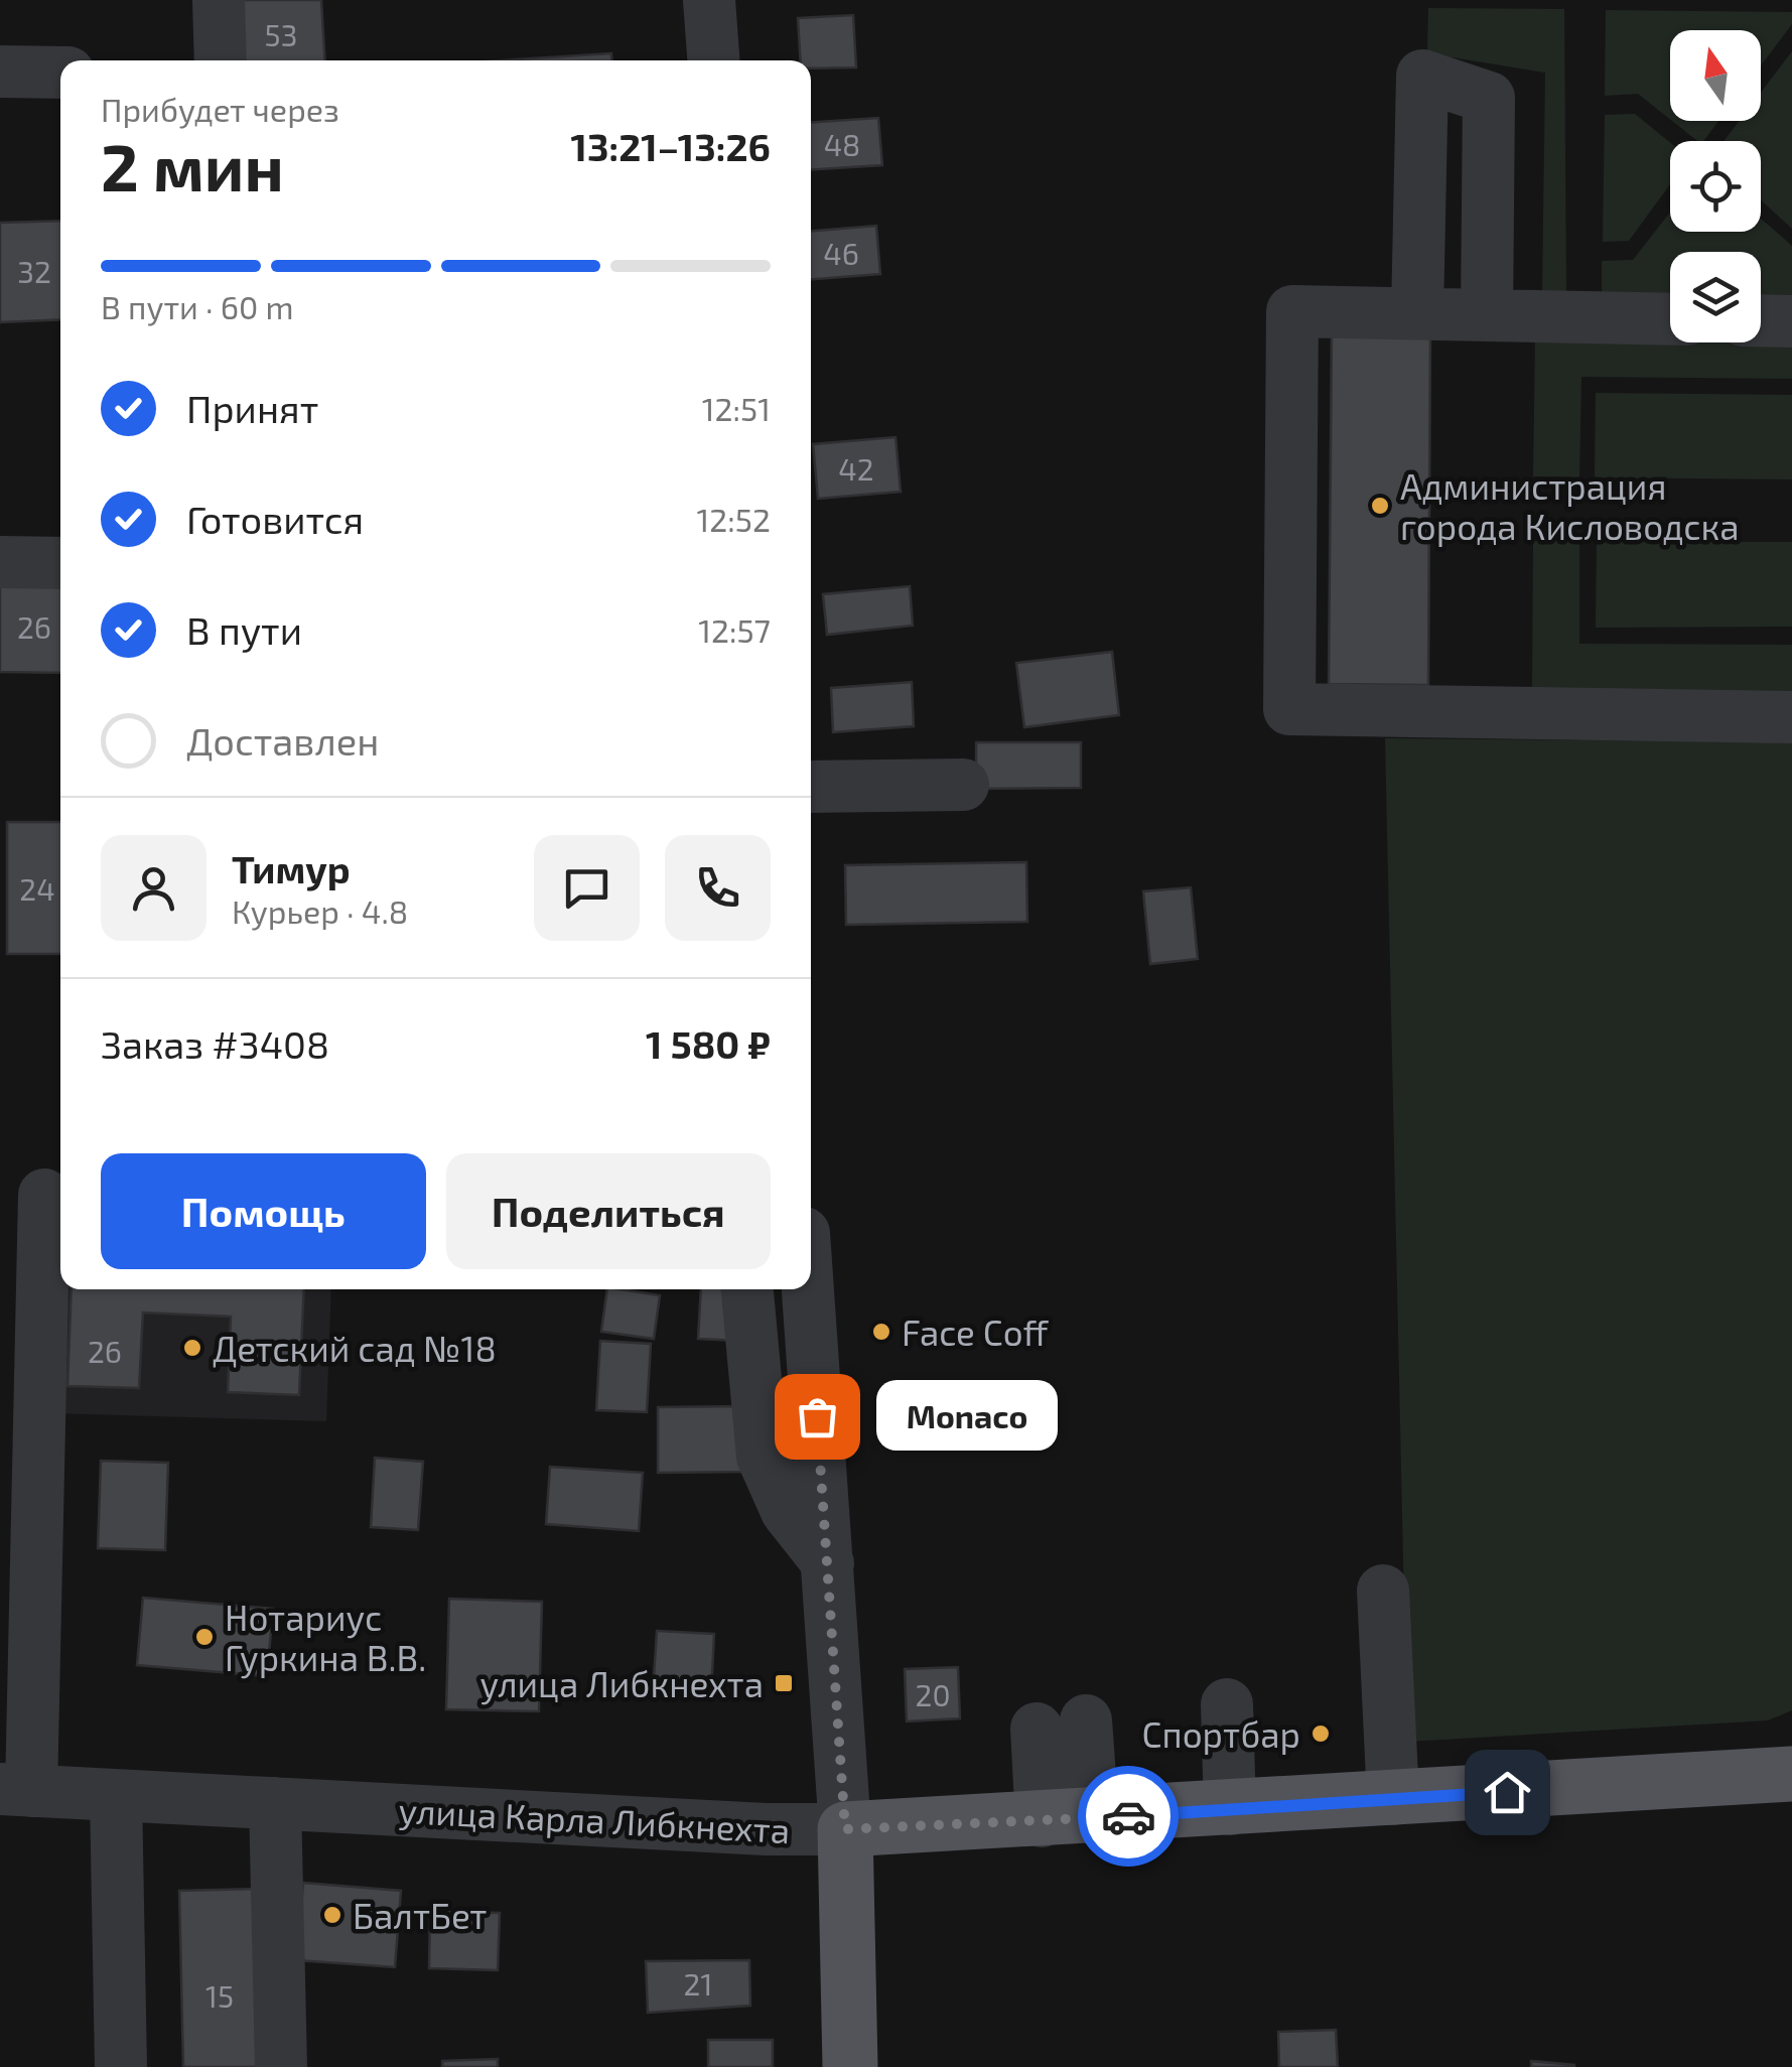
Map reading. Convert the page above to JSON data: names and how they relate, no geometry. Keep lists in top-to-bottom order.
{
  "streets": {
    "main road": ["улица Карла Либкнехта"]
  },
  "places": {
    "other": [
      "Администрация города Кисловодска",
      "Face Coff",
      "Детский сад №18",
      "Monaco",
      "Нотариус Гуркина В.В.",
      "Спортбар",
      "БалтБет"
    ],
    "transit": ["улица Либкнехта"]
  },
  "house_numbers": [
    "53",
    "48",
    "46",
    "32",
    "42",
    "26",
    "24",
    "26",
    "20",
    "21",
    "15"
  ],
  "north": "top",
  "page": {
    "heading": ["2 мин", "Прибудет через", "13:21–13:26"],
    "panel": [
      "Тимур",
      "Курьер · 4.8",
      "Заказ #3408",
      "1 580 ₽"
    ],
    "bar": "В пути · 60 m",
    "list": [
      ["Принят", "12:51"],
      ["Готовится", "12:52"],
      ["В пути", "12:57"],
      "Доставлен"
    ],
    "buttons": ["Помощь", "Поделиться"],
    "bubble": "Monaco"
  }
}
